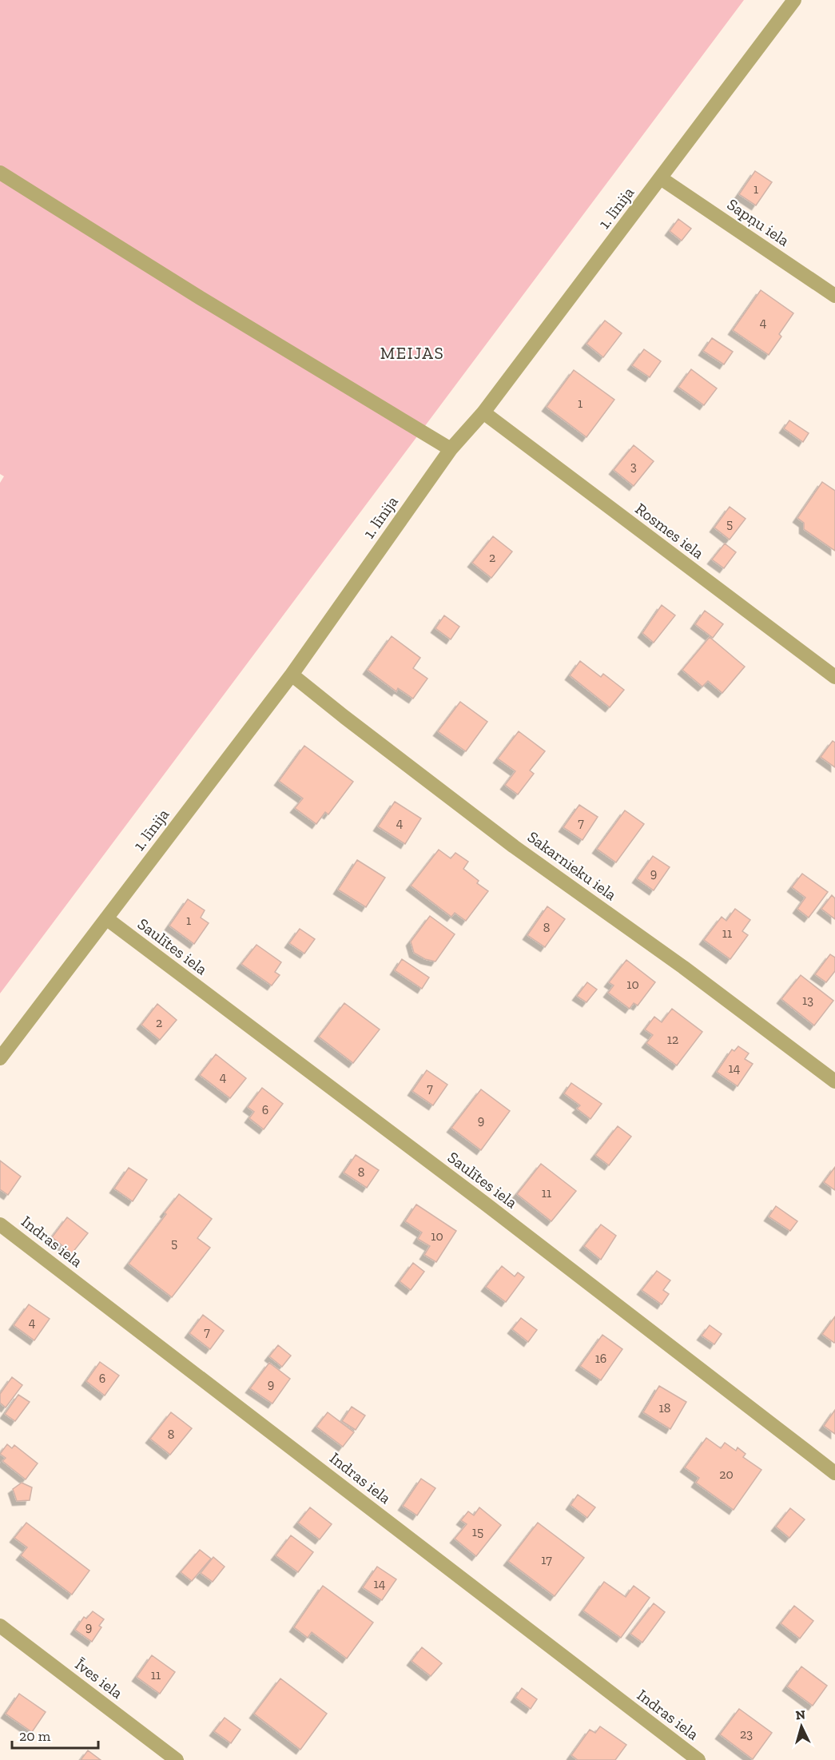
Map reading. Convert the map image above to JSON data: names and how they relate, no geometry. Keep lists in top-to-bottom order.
{
  "streets": {
    "street": [
      "1. līnija",
      "Sapņu iela",
      "Rosmes iela",
      "Sakarnieku iela",
      "Saulītes iela",
      "Indras iela",
      "Īves iela"
    ]
  },
  "crossings": [
    ["1. līnija", "Sapņu iela"],
    ["1. līnija", "Rosmes iela"],
    ["1. līnija", "Sakarnieku iela"],
    ["1. līnija", "Saulītes iela"]
  ],
  "districts": ["MEIJAS"],
  "house_numbers": [
    "1",
    "4",
    "1",
    "3",
    "5",
    "2",
    "4",
    "7",
    "9",
    "1",
    "8",
    "11",
    "10",
    "13",
    "2",
    "12",
    "14",
    "4",
    "7",
    "6",
    "9",
    "8",
    "11",
    "10",
    "5",
    "4",
    "7",
    "16",
    "6",
    "9",
    "18",
    "8",
    "20",
    "15",
    "17",
    "14",
    "9",
    "11",
    "23"
  ],
  "scale_bar": "20 m",
  "north": "top"
}
